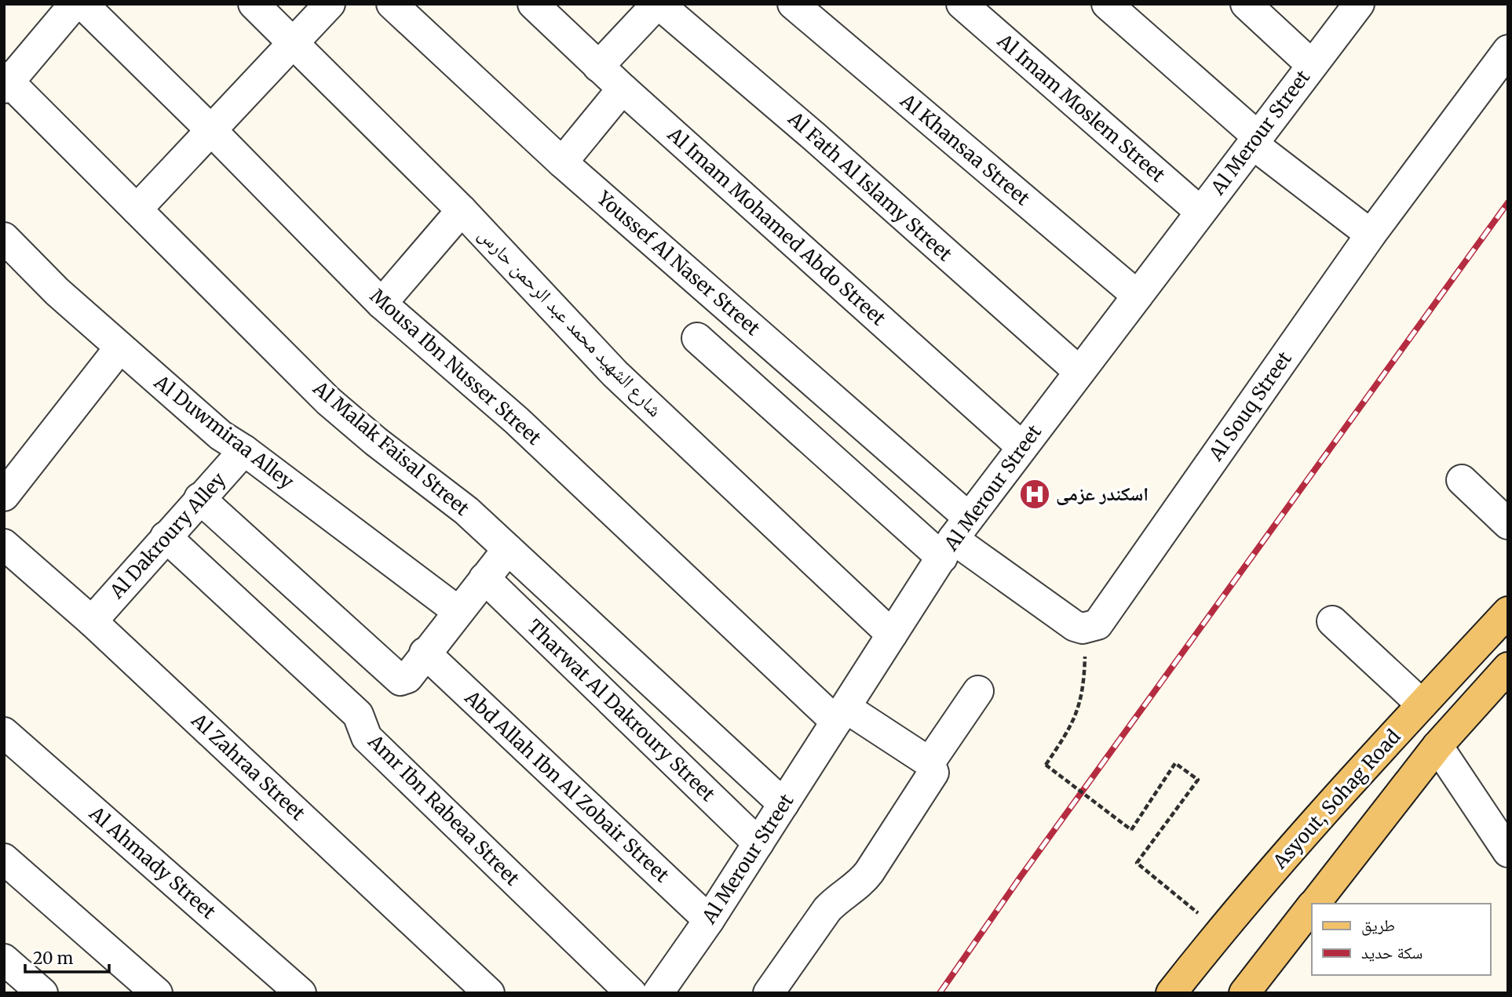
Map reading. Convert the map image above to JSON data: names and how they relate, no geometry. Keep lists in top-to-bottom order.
{
  "streets": {
    "main road": ["Asyout, Sohag Road"],
    "street": [
      "Al Imam Moslem Street",
      "Al Merour Street",
      "Al Khansaa Street",
      "Al Fath Al Islamy Street",
      "Al Imam Mohamed Abdo Street",
      "Youssef Al Naser Street",
      "شارع الشهيد محمد عبد الرحمن حارس",
      "Mousa Ibn Nusser Street",
      "Al Souq Street",
      "Al Duwmiraa Alley",
      "Al Malak Faisal Street",
      "Al Dakroury Alley",
      "Tharwat Al Dakroury Street",
      "Al Zahraa Street",
      "Abd Allah Ibn Al Zobair Street",
      "Amr Ibn Rabeaa Street",
      "Al Ahmady Street"
    ]
  },
  "crossings": [
    ["Al Imam Moslem Street", "Al Merour Street"],
    ["Al Merour Street", "Al Khansaa Street"],
    ["Al Merour Street", "Al Fath Al Islamy Street"],
    ["Al Merour Street", "Al Imam Mohamed Abdo Street"],
    ["Al Merour Street", "Youssef Al Naser Street"],
    ["Al Merour Street", "شارع الشهيد محمد عبد الرحمن حارس"],
    ["Al Merour Street", "Mousa Ibn Nusser Street"],
    ["Al Merour Street", "Al Malak Faisal Street"],
    ["Al Merour Street", "Tharwat Al Dakroury Street"],
    ["Al Merour Street", "Abd Allah Ibn Al Zobair Street"],
    ["Al Fath Al Islamy Street", "Al Imam Mohamed Abdo Street"],
    ["Al Duwmiraa Alley", "Al Dakroury Alley"],
    ["Al Dakroury Alley", "Al Zahraa Street"],
    ["Al Dakroury Alley", "Amr Ibn Rabeaa Street"]
  ],
  "places": {
    "hospital": ["اسكندر عزمى"]
  },
  "legend": ["طريق", "سكة حديد"],
  "scale_bar": "20 m"
}
